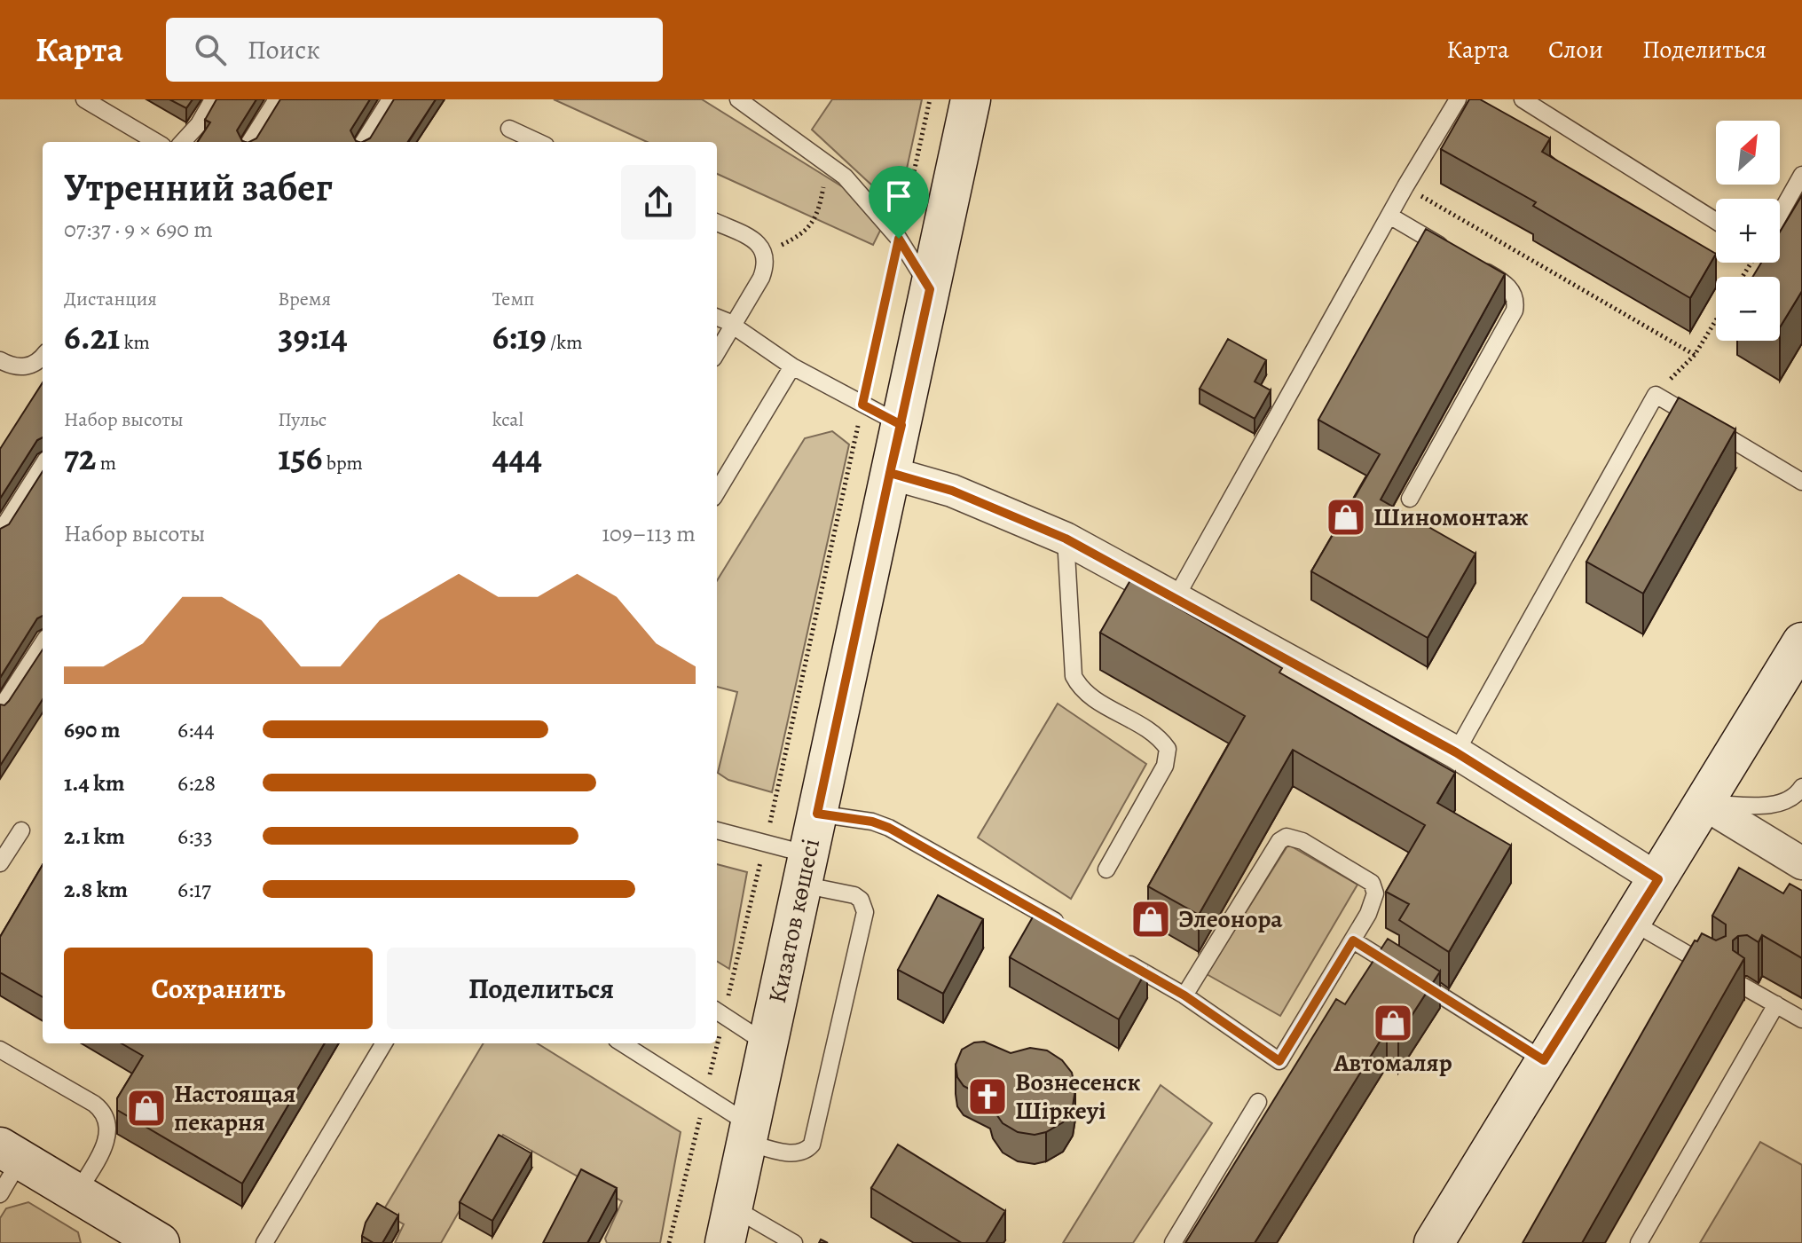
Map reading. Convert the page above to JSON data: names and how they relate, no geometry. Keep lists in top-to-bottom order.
{
  "streets": {
    "main road": ["Кизатов көшесі"]
  },
  "places": {
    "shop": [
      "Шиномонтаж",
      "Элеонора",
      "Автомаляр",
      "Настоящая пекарня"
    ],
    "church": ["Вознесенск Шіркеуі"]
  },
  "north": "top right",
  "page": {
    "header": "Карта",
    "search": "Поиск",
    "nav": ["Карта", "Слои", "Поделиться"],
    "map_buttons": ["+", "−"],
    "heading": ["Утренний забег", "07:37 · 9 × 690 m"],
    "stats": [
      ["Дистанция", "6.21 km"],
      ["Время", "39:14"],
      ["Темп", "6:19 /km"],
      ["Набор высоты", "72 m"],
      ["Пульс", "156 bpm"],
      ["kcal", "444"]
    ],
    "chart": ["Набор высоты", "109–113 m"],
    "list": [
      {
        "name": "690 m",
        "note": "6:44"
      },
      {
        "name": "1.4 km",
        "note": "6:28"
      },
      {
        "name": "2.1 km",
        "note": "6:33"
      },
      {
        "name": "2.8 km",
        "note": "6:17"
      }
    ],
    "buttons": ["Сохранить", "Поделиться"]
  }
}
